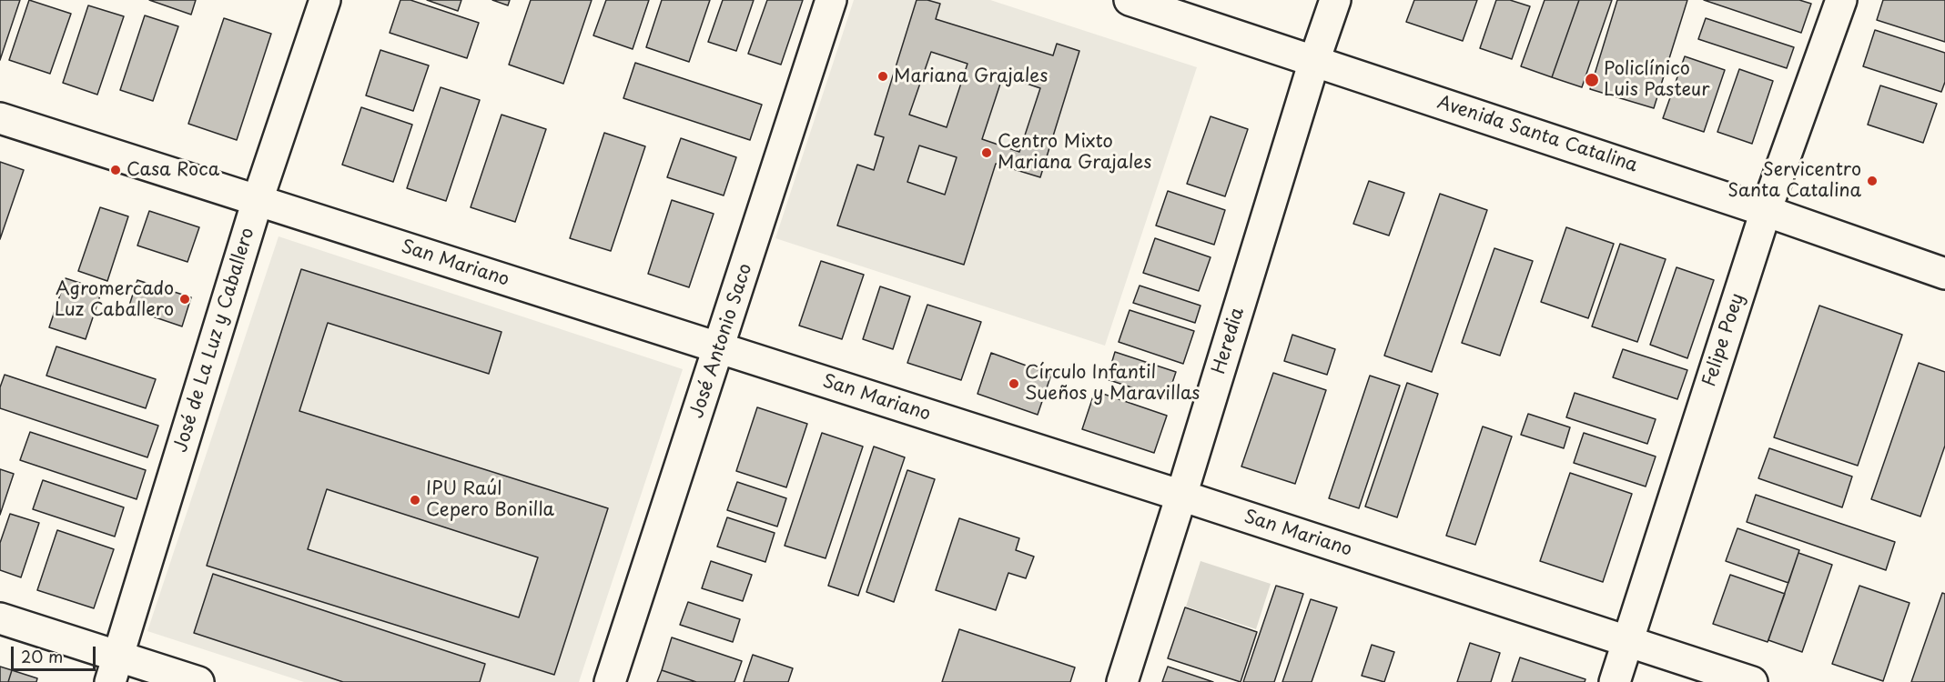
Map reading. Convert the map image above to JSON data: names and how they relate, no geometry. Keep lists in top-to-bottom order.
{
  "streets": {
    "street": [
      "Avenida Santa Catalina",
      "San Mariano",
      "José de La Luz y Caballero",
      "Felipe Poey",
      "José Antonio Saco",
      "Heredia"
    ]
  },
  "crossings": [
    ["Avenida Santa Catalina", "Felipe Poey"],
    ["Avenida Santa Catalina", "Heredia"],
    ["San Mariano", "José de La Luz y Caballero"],
    ["San Mariano", "Felipe Poey"],
    ["San Mariano", "José Antonio Saco"],
    ["San Mariano", "Heredia"]
  ],
  "places": [
    "Mariana Grajales",
    "Policlínico Luis Pasteur",
    "Centro Mixto Mariana Grajales",
    "Casa Roca",
    "Servicentro Santa Catalina",
    "Agromercado Luz Caballero",
    "Círculo Infantil Sueños y Maravillas",
    "IPU Raúl Cepero Bonilla"
  ],
  "scale_bar": "20 m"
}
